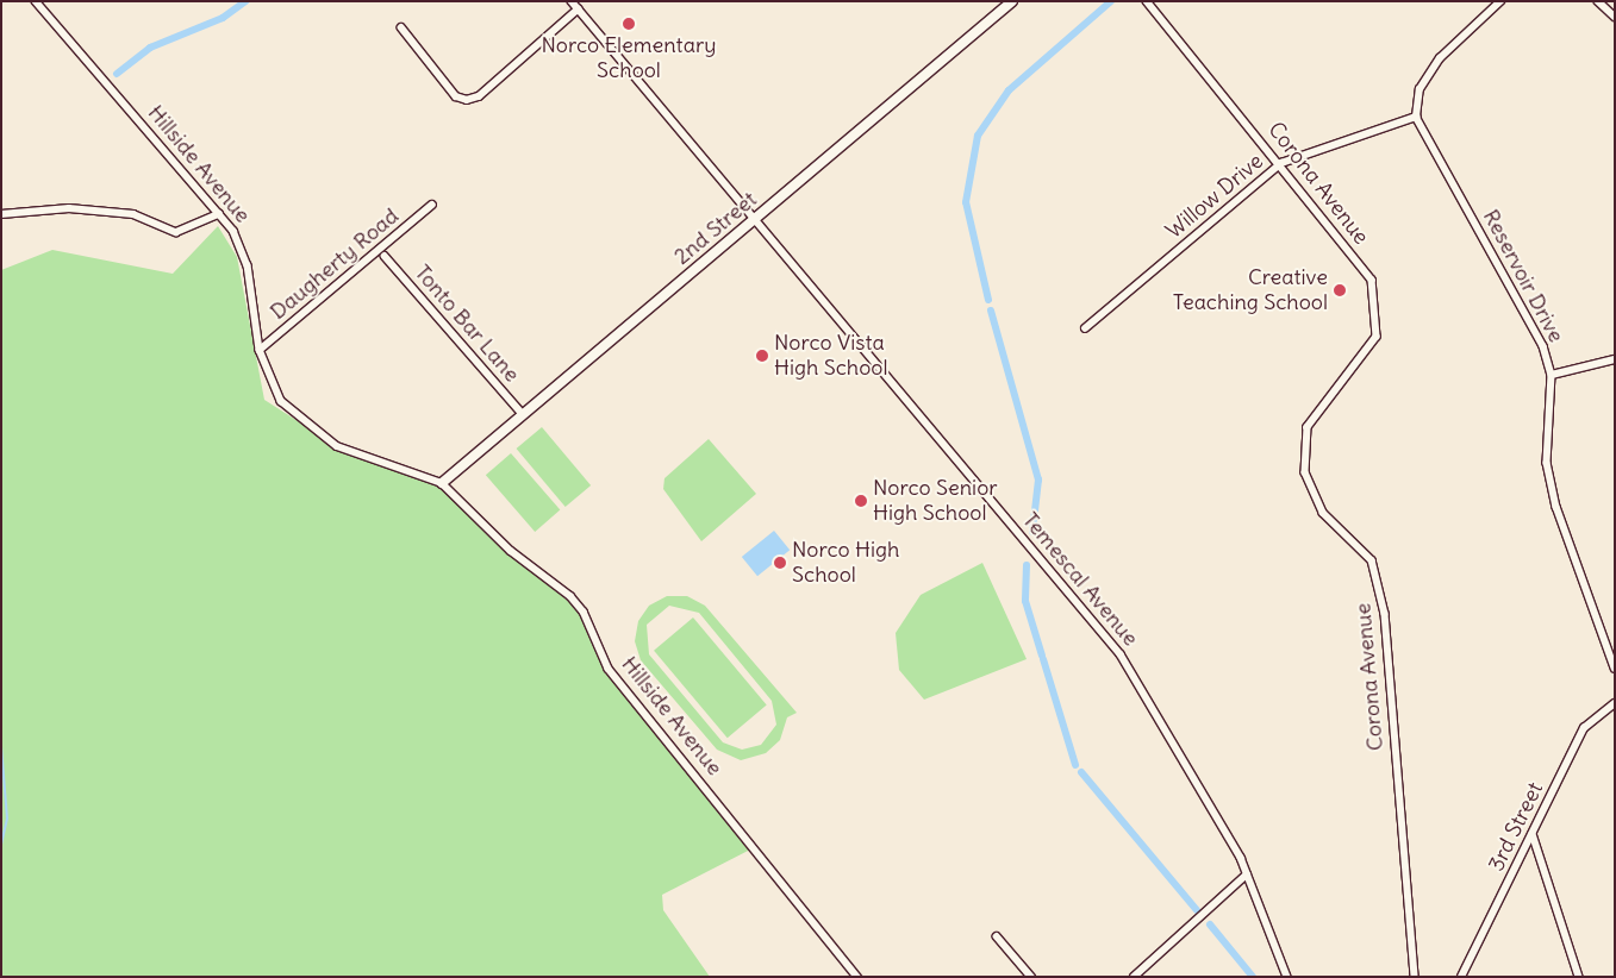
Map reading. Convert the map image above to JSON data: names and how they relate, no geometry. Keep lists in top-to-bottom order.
{
  "streets": {
    "street": [
      "Hillside Avenue",
      "Corona Avenue",
      "Willow Drive",
      "2nd Street",
      "Daugherty Road",
      "Reservoir Drive",
      "Tonto Bar Lane",
      "Temescal Avenue",
      "3rd Street"
    ]
  },
  "crossings": [
    ["Hillside Avenue", "2nd Street"],
    ["Hillside Avenue", "Daugherty Road"],
    ["Corona Avenue", "Willow Drive"],
    ["Willow Drive", "Reservoir Drive"],
    ["2nd Street", "Tonto Bar Lane"],
    ["2nd Street", "Temescal Avenue"]
  ],
  "places": [
    "Norco Elementary School",
    "Creative Teaching School",
    "Norco Vista High School",
    "Norco Senior High School",
    "Norco High School"
  ]
}
